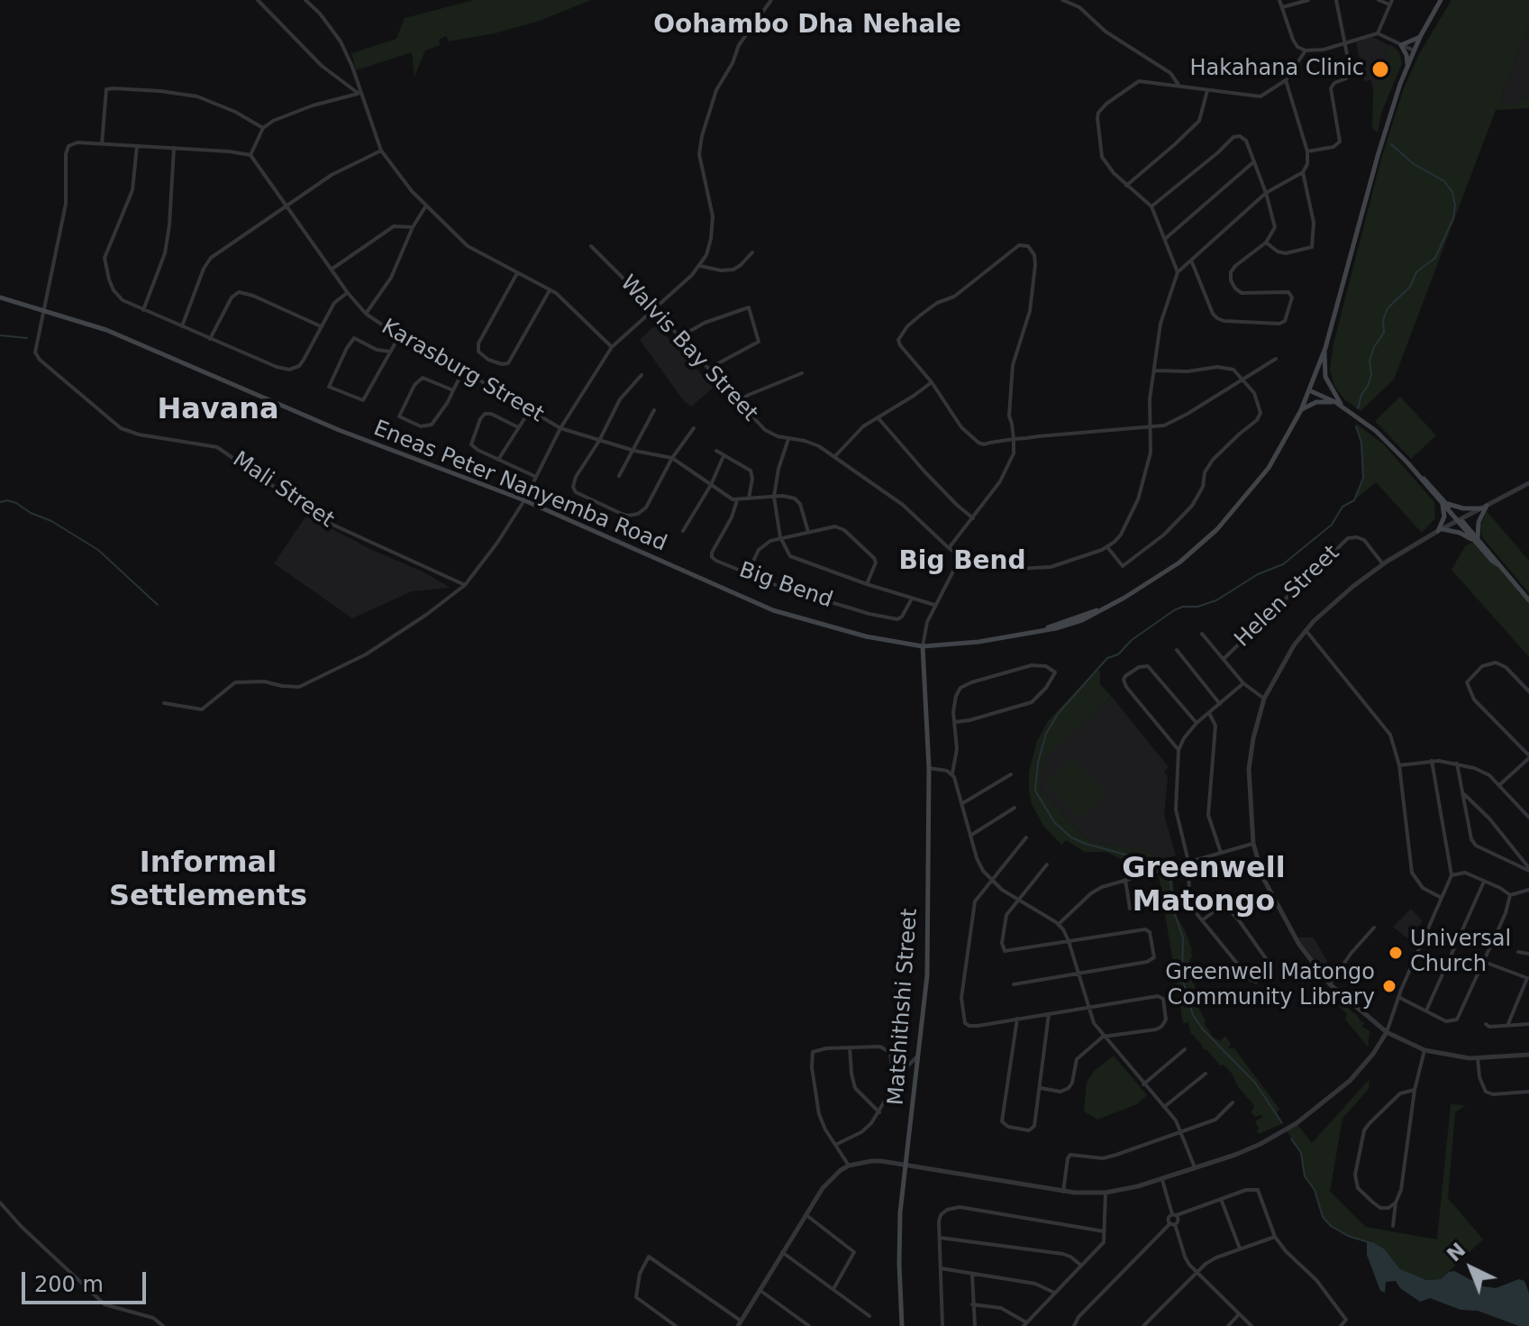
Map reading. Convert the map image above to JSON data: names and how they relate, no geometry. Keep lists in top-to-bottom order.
{
  "streets": {
    "main road": ["Eneas Peter Nanyemba Road", "Matshithshi Street"],
    "street": [
      "Walvis Bay Street",
      "Karasburg Street",
      "Mali Street",
      "Big Bend",
      "Helen Street"
    ]
  },
  "crossings": [
    ["Karasburg Street", "Big Bend"],
    ["Eneas Peter Nanyemba Road", "Mali Street"],
    ["Eneas Peter Nanyemba Road", "Matshithshi Street"]
  ],
  "districts": [
    "Oohambo Dha Nehale",
    "Havana",
    "Big Bend",
    "Informal Settlements",
    "Greenwell Matongo"
  ],
  "places": ["Hakahana Clinic", "Universal Church", "Greenwell Matongo Community Library"],
  "scale_bar": "200 m",
  "north": "top left"
}
